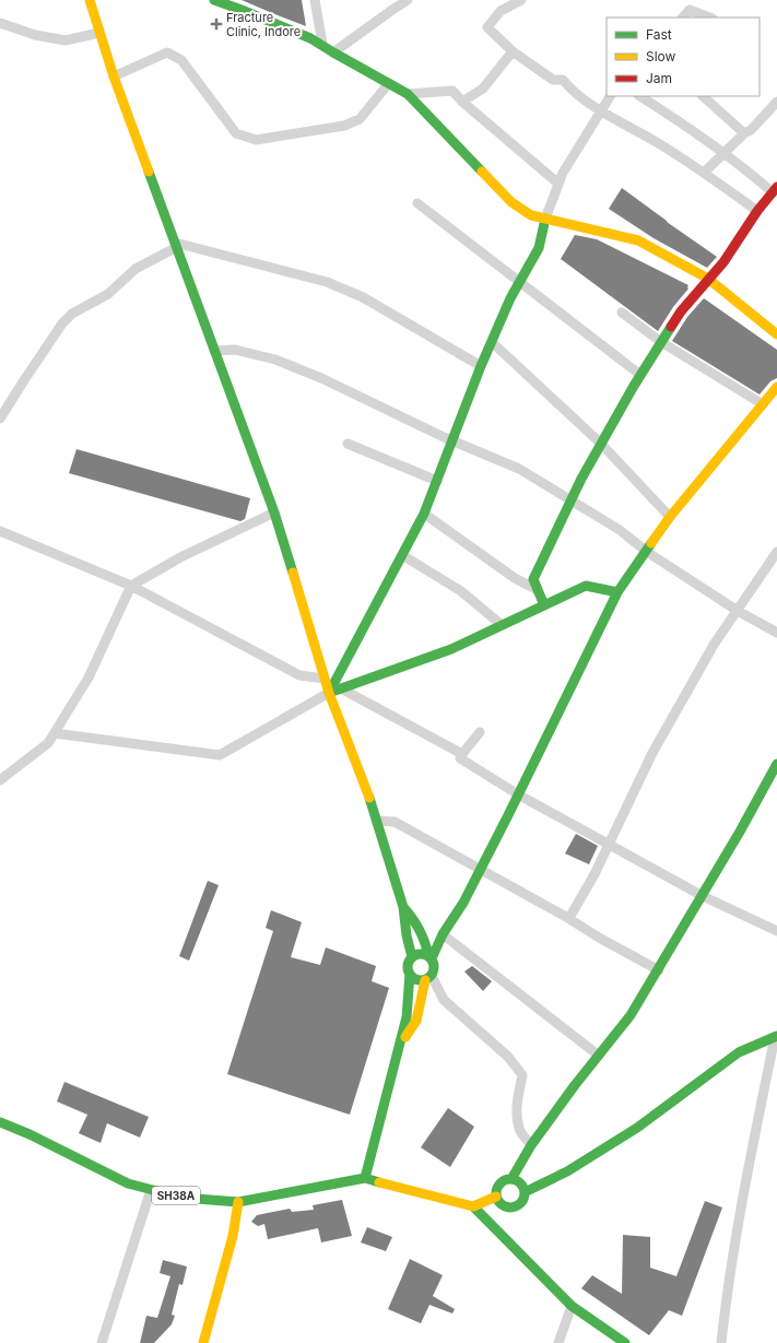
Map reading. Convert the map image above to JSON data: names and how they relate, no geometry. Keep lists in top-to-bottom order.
{
  "streets": {
    "street": ["SH38A"]
  },
  "places": {
    "health": ["Fracture Clinic, Indore"]
  },
  "legend": ["Fast", "Slow", "Jam"]
}
